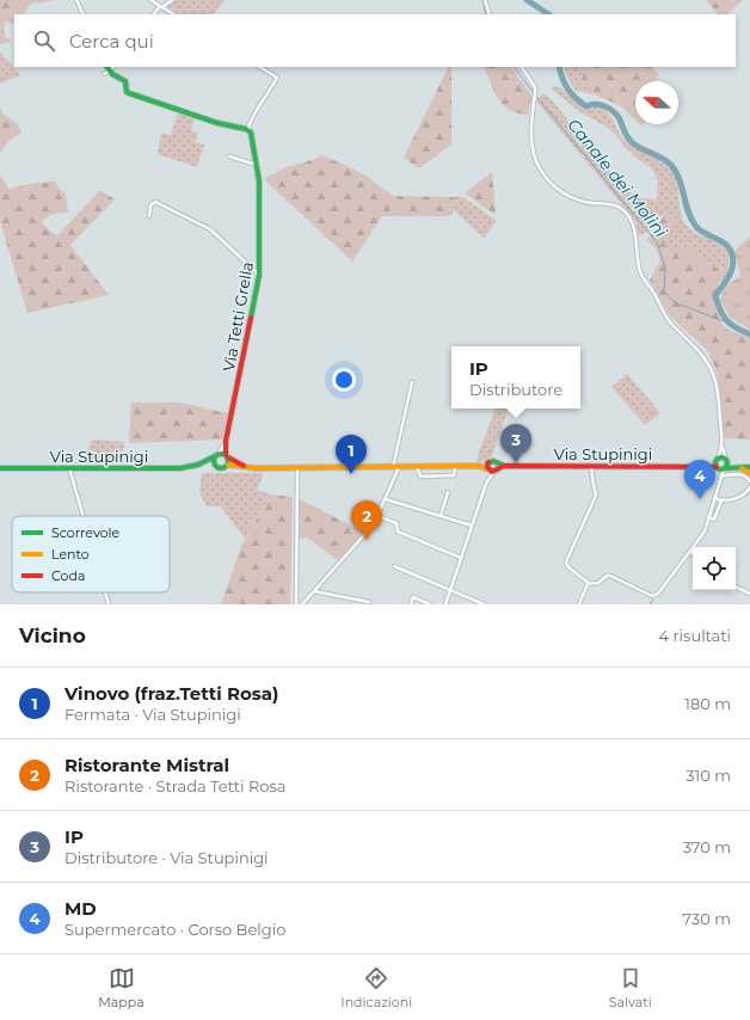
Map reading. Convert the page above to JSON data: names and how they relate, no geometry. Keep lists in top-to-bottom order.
{
  "streets": {
    "street": ["Via Tetti Grella", "Via Stupinigi"]
  },
  "crossings": [
    ["Via Tetti Grella", "Via Stupinigi"]
  ],
  "water": ["Canale dei Molini"],
  "legend": ["Scorrevole", "Lento", "Coda"],
  "north": "left",
  "page": {
    "search": "Cerca qui",
    "popup": ["IP", "Distributore"],
    "pins": [
      "3",
      "1",
      "4",
      "2"
    ],
    "heading": ["Vicino", "4 risultati"],
    "list": [
      {
        "mark": "1",
        "name": "Vinovo (fraz.Tetti Rosa)",
        "note": "Fermata · Via Stupinigi",
        "value": "180 m"
      },
      {
        "mark": "2",
        "name": "Ristorante Mistral",
        "note": "Ristorante · Strada Tetti Rosa",
        "value": "310 m"
      },
      {
        "mark": "3",
        "name": "IP",
        "note": "Distributore · Via Stupinigi",
        "value": "370 m"
      },
      {
        "mark": "4",
        "name": "MD",
        "note": "Supermercato · Corso Belgio",
        "value": "730 m"
      }
    ],
    "nav": ["Mappa", "Indicazioni", "Salvati"]
  }
}
